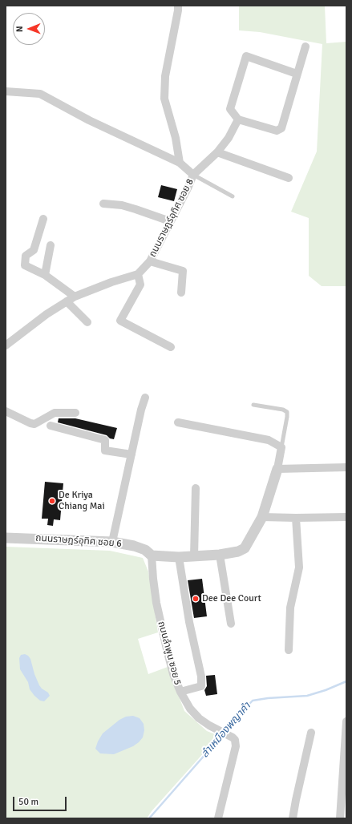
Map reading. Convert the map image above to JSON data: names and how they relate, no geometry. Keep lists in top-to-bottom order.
{
  "streets": {
    "street": ["ถนนราษฎร์อุทิศ ซอย 8", "ถนนราษฎร์อุทิศ ซอย 6", "ถนนลำพูน ซอย 5"]
  },
  "crossings": [
    ["ถนนราษฎร์อุทิศ ซอย 6", "ถนนลำพูน ซอย 5"]
  ],
  "water": ["ลำเหมืองพญาคำ"],
  "places": ["De Kriya Chiang Mai", "Dee Dee Court"],
  "scale_bar": "50 m",
  "north": "left"
}
